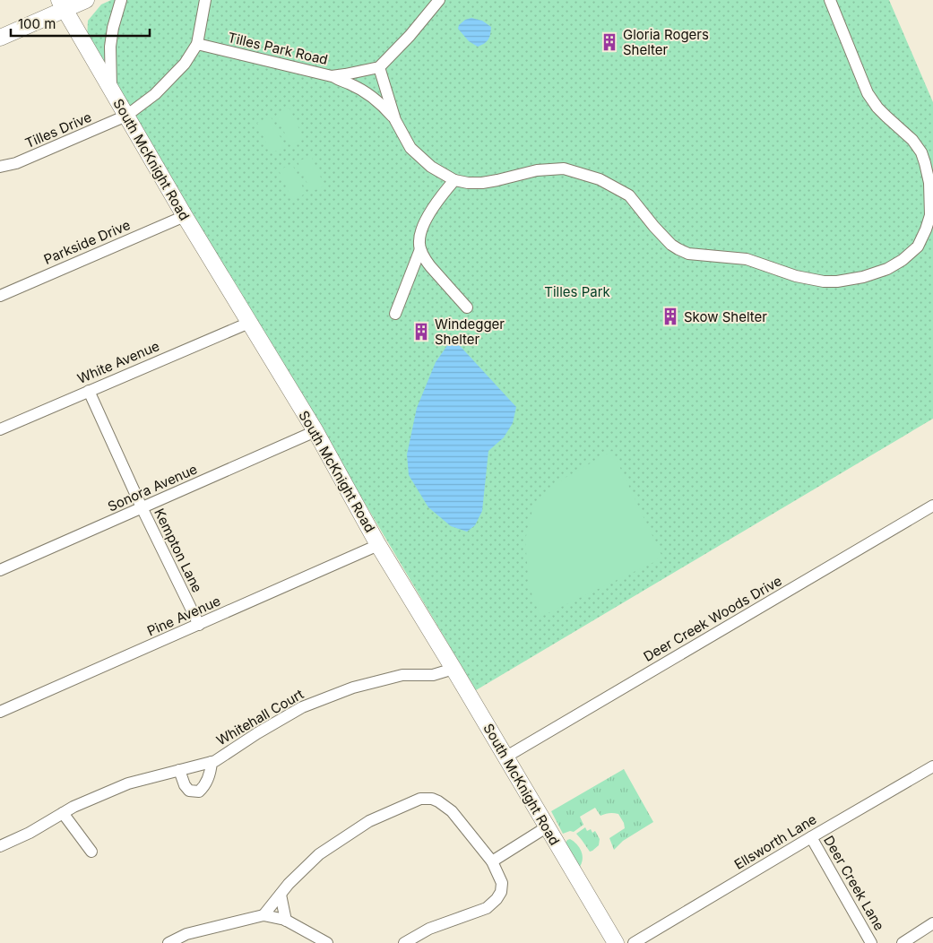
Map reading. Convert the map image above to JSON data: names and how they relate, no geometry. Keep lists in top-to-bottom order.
{
  "streets": {
    "main road": ["South McKnight Road"],
    "street": [
      "Tilles Park Road",
      "Tilles Drive",
      "Parkside Drive",
      "White Avenue",
      "Sonora Avenue",
      "Kempton Lane",
      "Pine Avenue",
      "Deer Creek Woods Drive",
      "Whitehall Court",
      "Ellsworth Lane",
      "Deer Creek Lane"
    ]
  },
  "crossings": [
    ["Tilles Drive", "South McKnight Road"],
    ["South McKnight Road", "Parkside Drive"],
    ["South McKnight Road", "White Avenue"],
    ["South McKnight Road", "Sonora Avenue"],
    ["South McKnight Road", "Pine Avenue"],
    ["South McKnight Road", "Deer Creek Woods Drive"],
    ["South McKnight Road", "Whitehall Court"],
    ["White Avenue", "Kempton Lane"],
    ["Sonora Avenue", "Kempton Lane"],
    ["Kempton Lane", "Pine Avenue"],
    ["Ellsworth Lane", "Deer Creek Lane"]
  ],
  "parks": ["Tilles Park"],
  "places": {
    "building": ["Gloria Rogers Shelter", "Skow Shelter", "Windegger Shelter"]
  },
  "scale_bar": "100 m"
}
